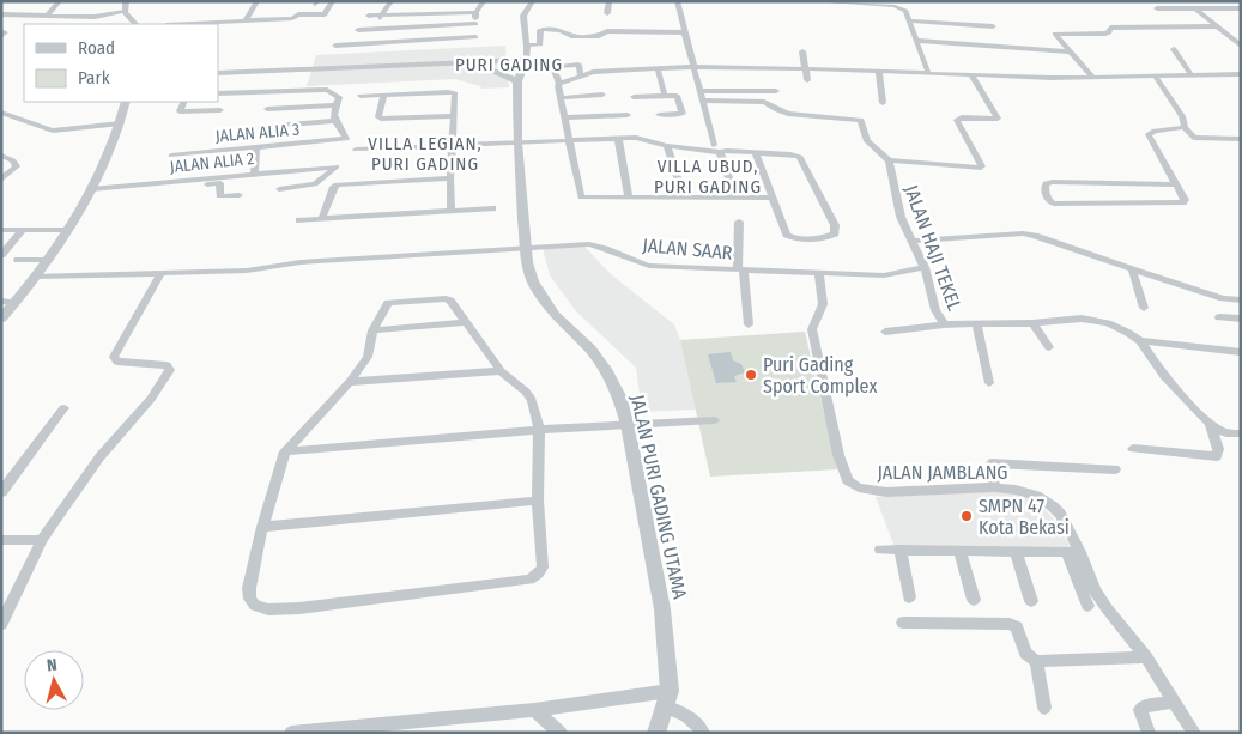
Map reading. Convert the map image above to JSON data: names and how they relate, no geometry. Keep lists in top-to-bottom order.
{
  "streets": {
    "street": [
      "JALAN ALIA 3",
      "JALAN ALIA 2",
      "JALAN HAJI TEKEL",
      "JALAN SAAR",
      "JALAN JAMBLANG",
      "JALAN PURI GADING UTAMA"
    ]
  },
  "crossings": [
    ["JALAN HAJI TEKEL", "JALAN SAAR"],
    ["JALAN SAAR", "JALAN JAMBLANG"],
    ["JALAN SAAR", "JALAN PURI GADING UTAMA"]
  ],
  "districts": ["PURI GADING", "VILLA LEGIAN, PURI GADING", "VILLA UBUD, PURI GADING"],
  "places": ["Puri Gading Sport Complex", "SMPN 47 Kota Bekasi"],
  "legend": ["Road", "Park"],
  "north": "top"
}
